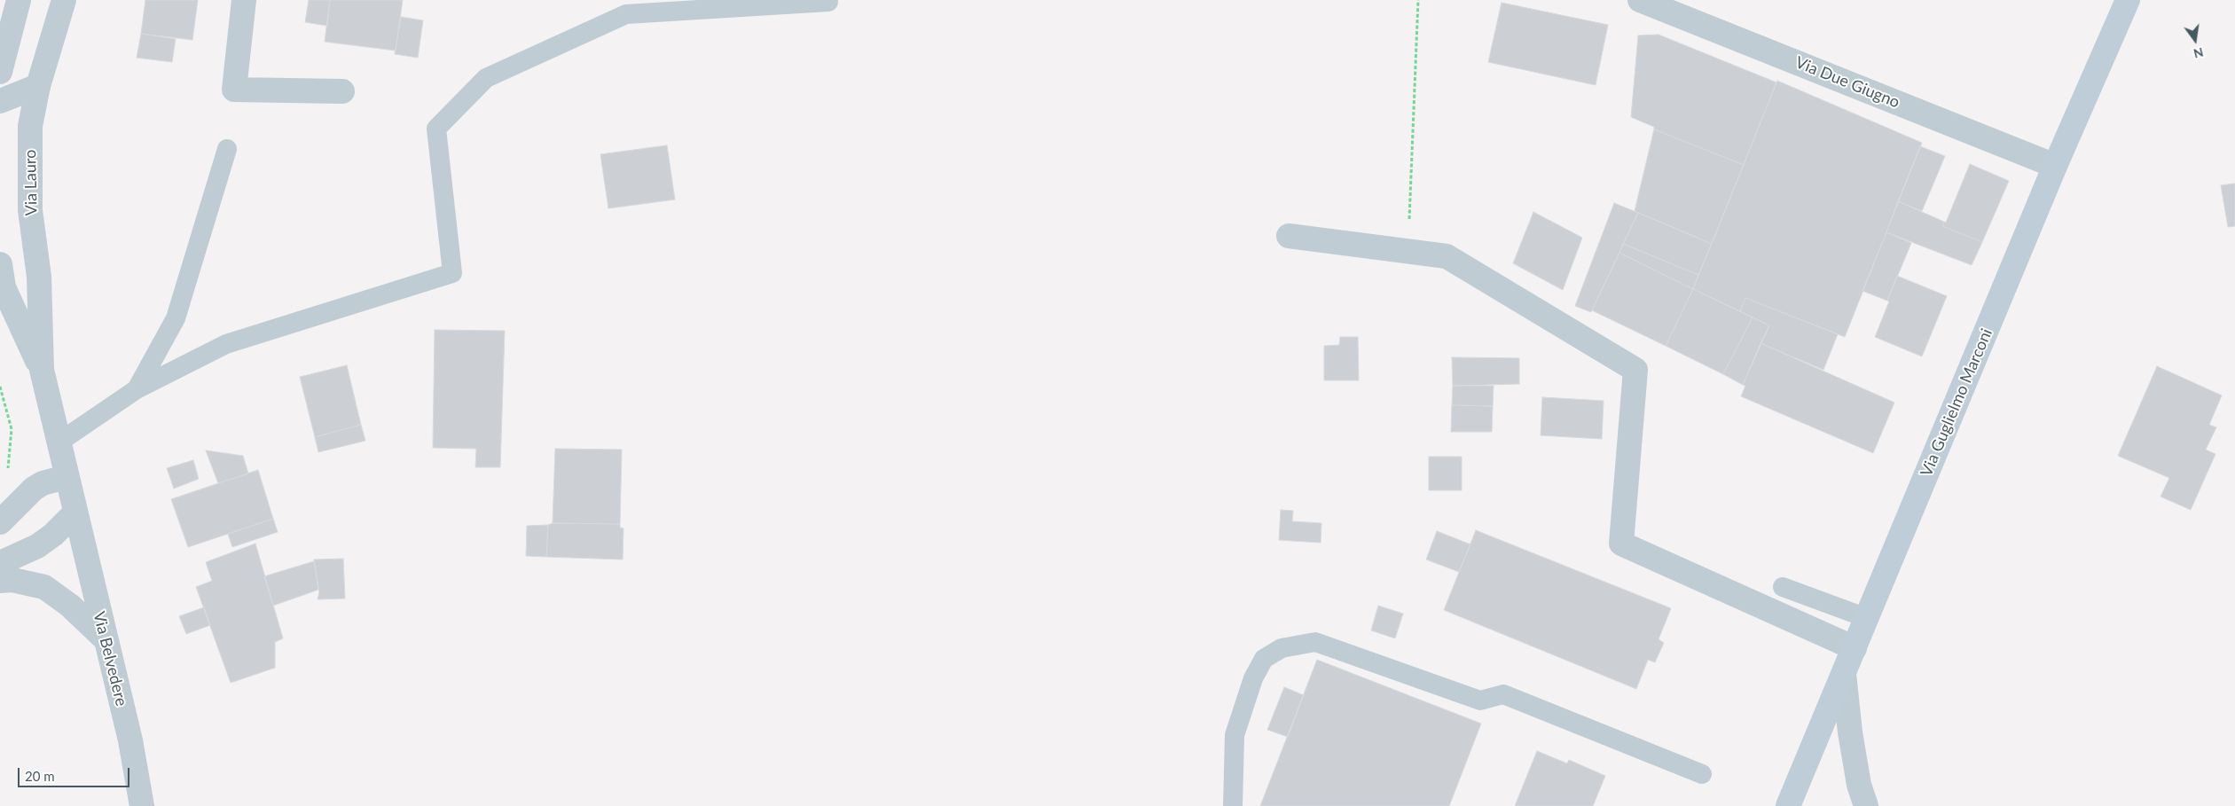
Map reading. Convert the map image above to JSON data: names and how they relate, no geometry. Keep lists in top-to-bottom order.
{
  "streets": {
    "main road": ["Via Guglielmo Marconi"],
    "street": ["Via Due Giugno", "Via Lauro", "Via Belvedere"]
  },
  "crossings": [
    ["Via Due Giugno", "Via Guglielmo Marconi"],
    ["Via Lauro", "Via Belvedere"]
  ],
  "scale_bar": "20 m",
  "north": "bottom"
}
